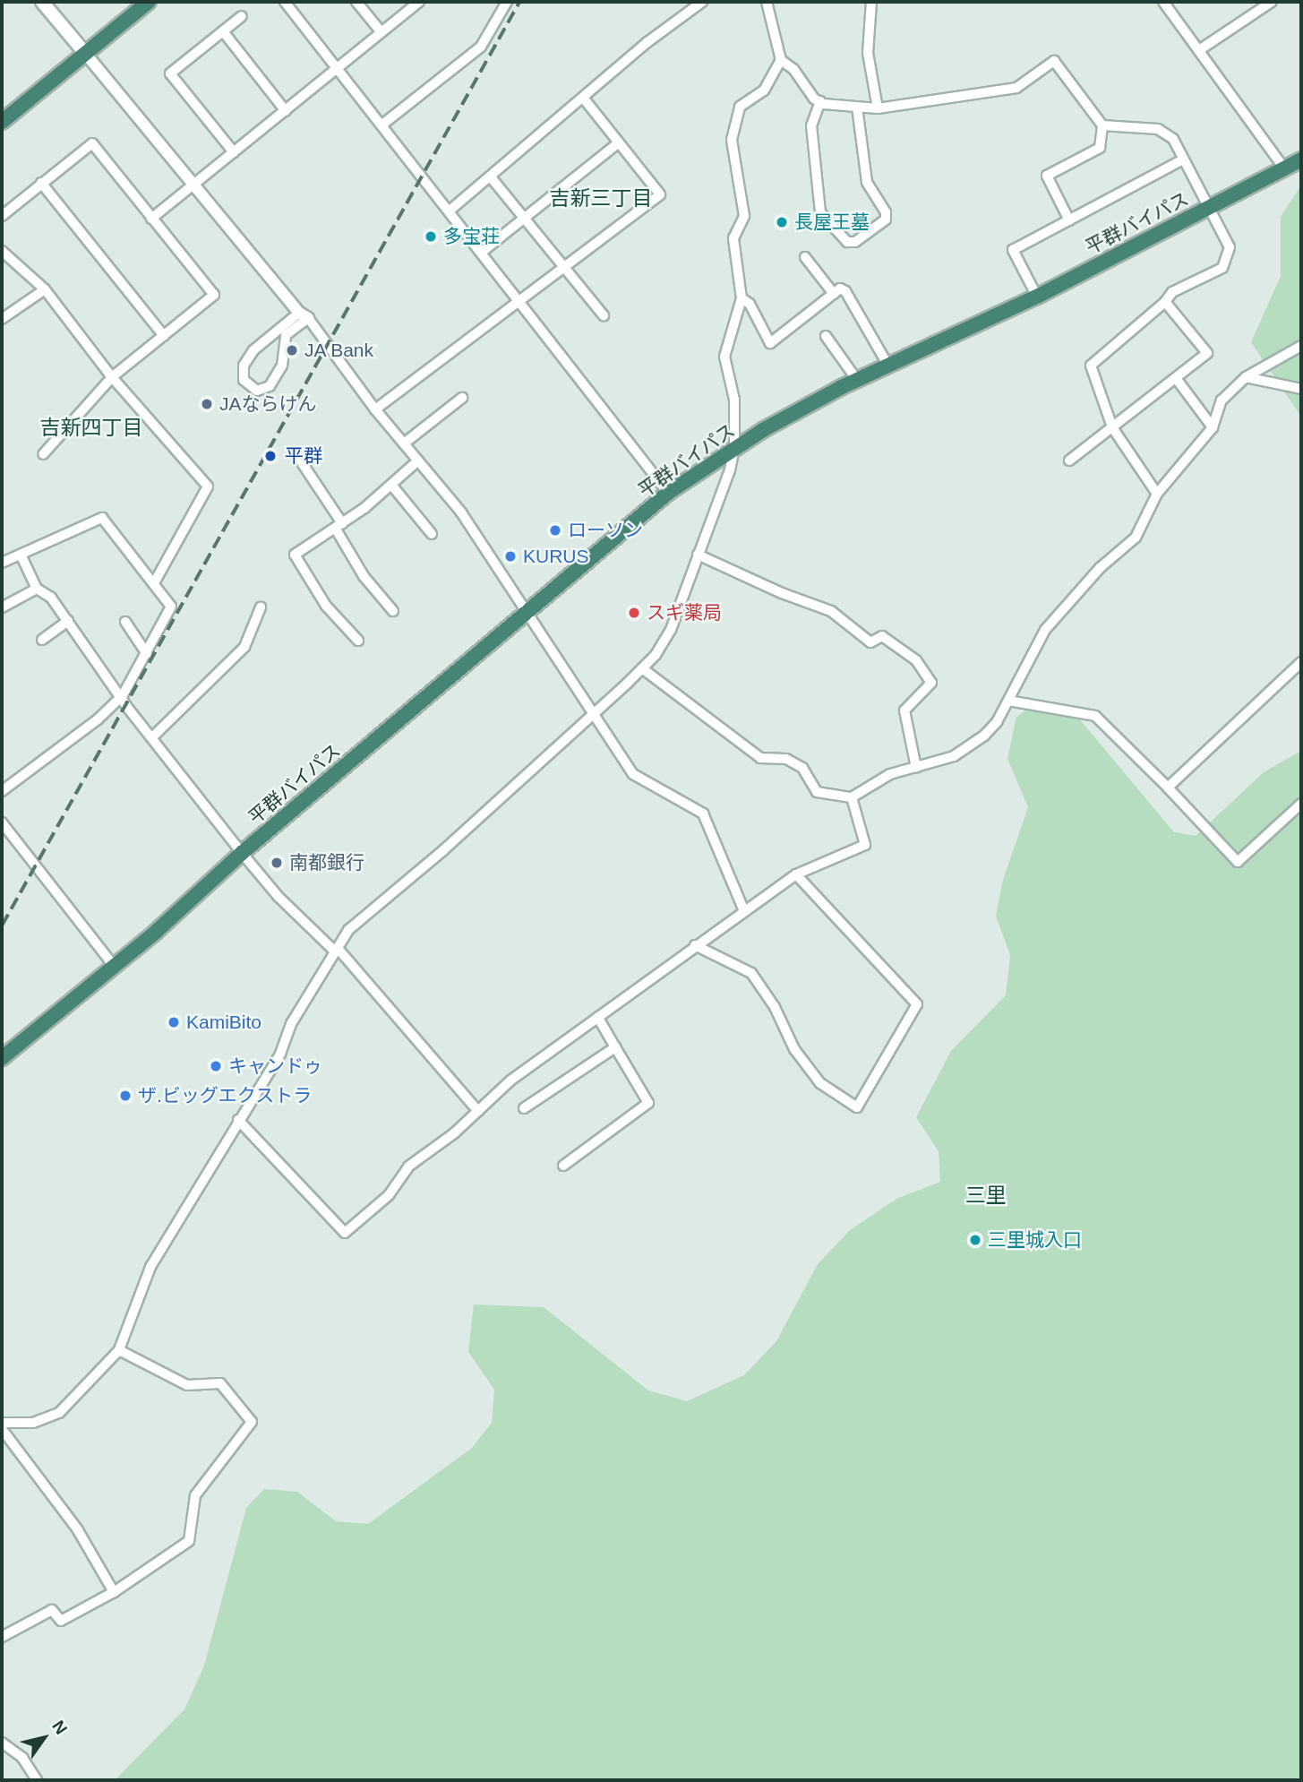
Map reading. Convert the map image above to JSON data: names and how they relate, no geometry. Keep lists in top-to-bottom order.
{
  "streets": {
    "highway": ["平群バイパス"]
  },
  "districts": ["吉新三丁目", "吉新四丁目", "三里"],
  "places": [
    "長屋王墓",
    "多宝荘",
    "JA Bank",
    "JAならけん",
    "平群",
    "ローソン",
    "KURUS",
    "スギ薬局",
    "南都銀行",
    "KamiBito",
    "キャンドゥ",
    "ザ.ビッグエクストラ",
    "三里城入口"
  ],
  "north": "top right"
}
